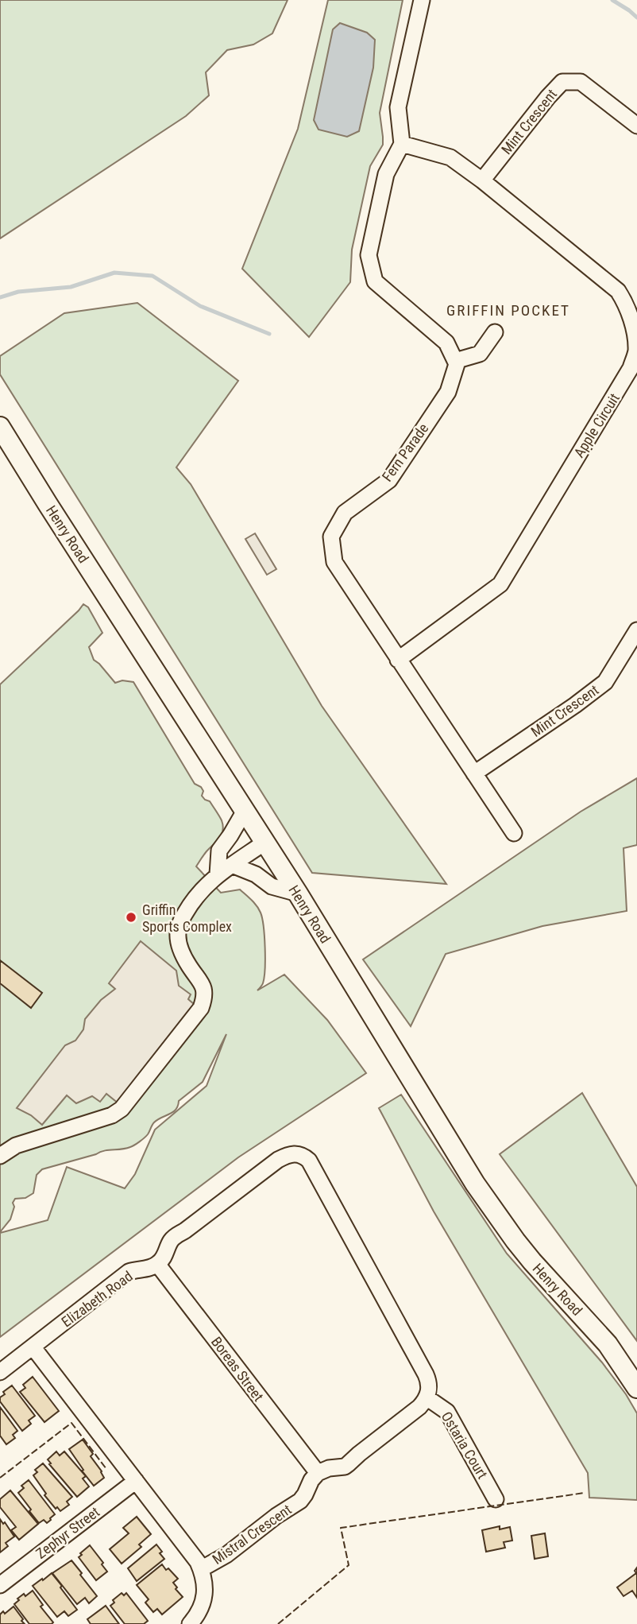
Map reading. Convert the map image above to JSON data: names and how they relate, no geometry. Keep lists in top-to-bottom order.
{
  "streets": {
    "main road": ["Henry Road"],
    "street": [
      "Mint Crescent",
      "Apple Circuit",
      "Fern Parade",
      "Elizabeth Road",
      "Boreas Street",
      "Ostaria Court",
      "Zephyr Street",
      "Mistral Crescent"
    ]
  },
  "crossings": [
    ["Mint Crescent", "Apple Circuit"],
    ["Mint Crescent", "Fern Parade"],
    ["Apple Circuit", "Fern Parade"],
    ["Elizabeth Road", "Boreas Street"],
    ["Elizabeth Road", "Mistral Crescent"],
    ["Boreas Street", "Mistral Crescent"],
    ["Zephyr Street", "Mistral Crescent"]
  ],
  "districts": ["GRIFFIN POCKET"],
  "places": ["Griffin Sports Complex"]
}
